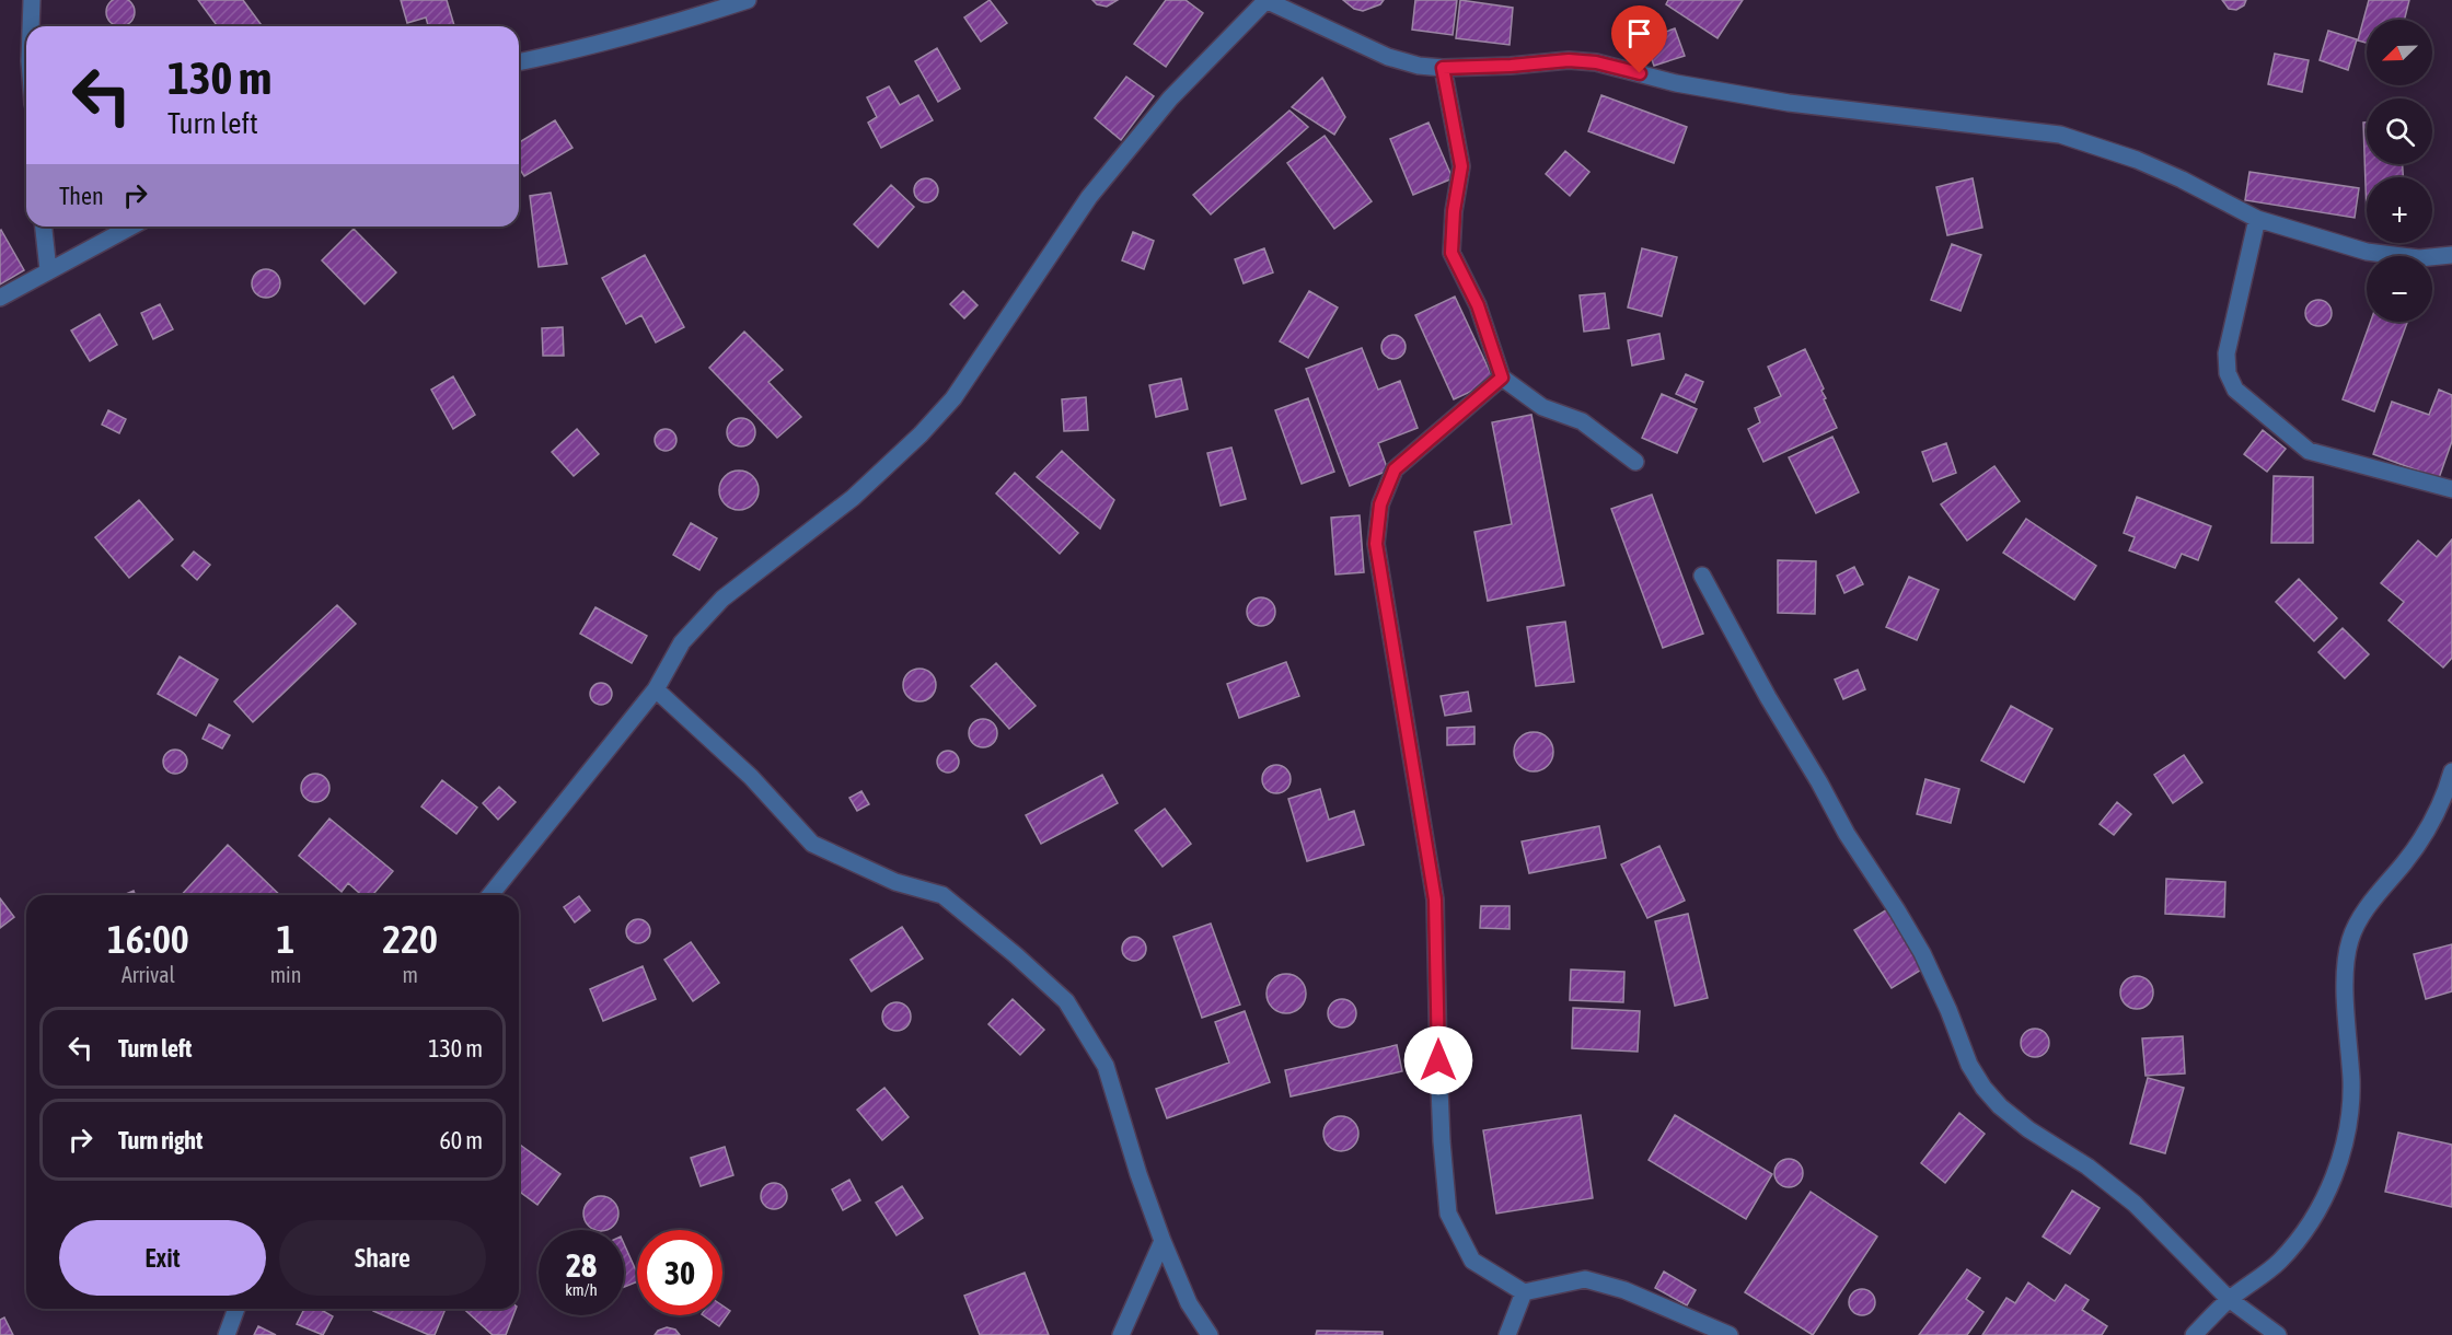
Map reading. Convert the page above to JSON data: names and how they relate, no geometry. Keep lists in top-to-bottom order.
{
  "north": "bottom left",
  "page": {
    "map_buttons": ["+", "−"],
    "turn": ["130 m", "Turn left"],
    "then": "Then",
    "eta": [
      "16:00",
      "Arrival",
      "1",
      "min",
      "220",
      "m"
    ],
    "list": [
      {
        "name": "Turn left",
        "value": "130 m"
      },
      {
        "name": "Turn right",
        "value": "60 m"
      }
    ],
    "buttons": ["Exit", "Share"],
    "speed": "28 km/h",
    "limit": "30"
  }
}
